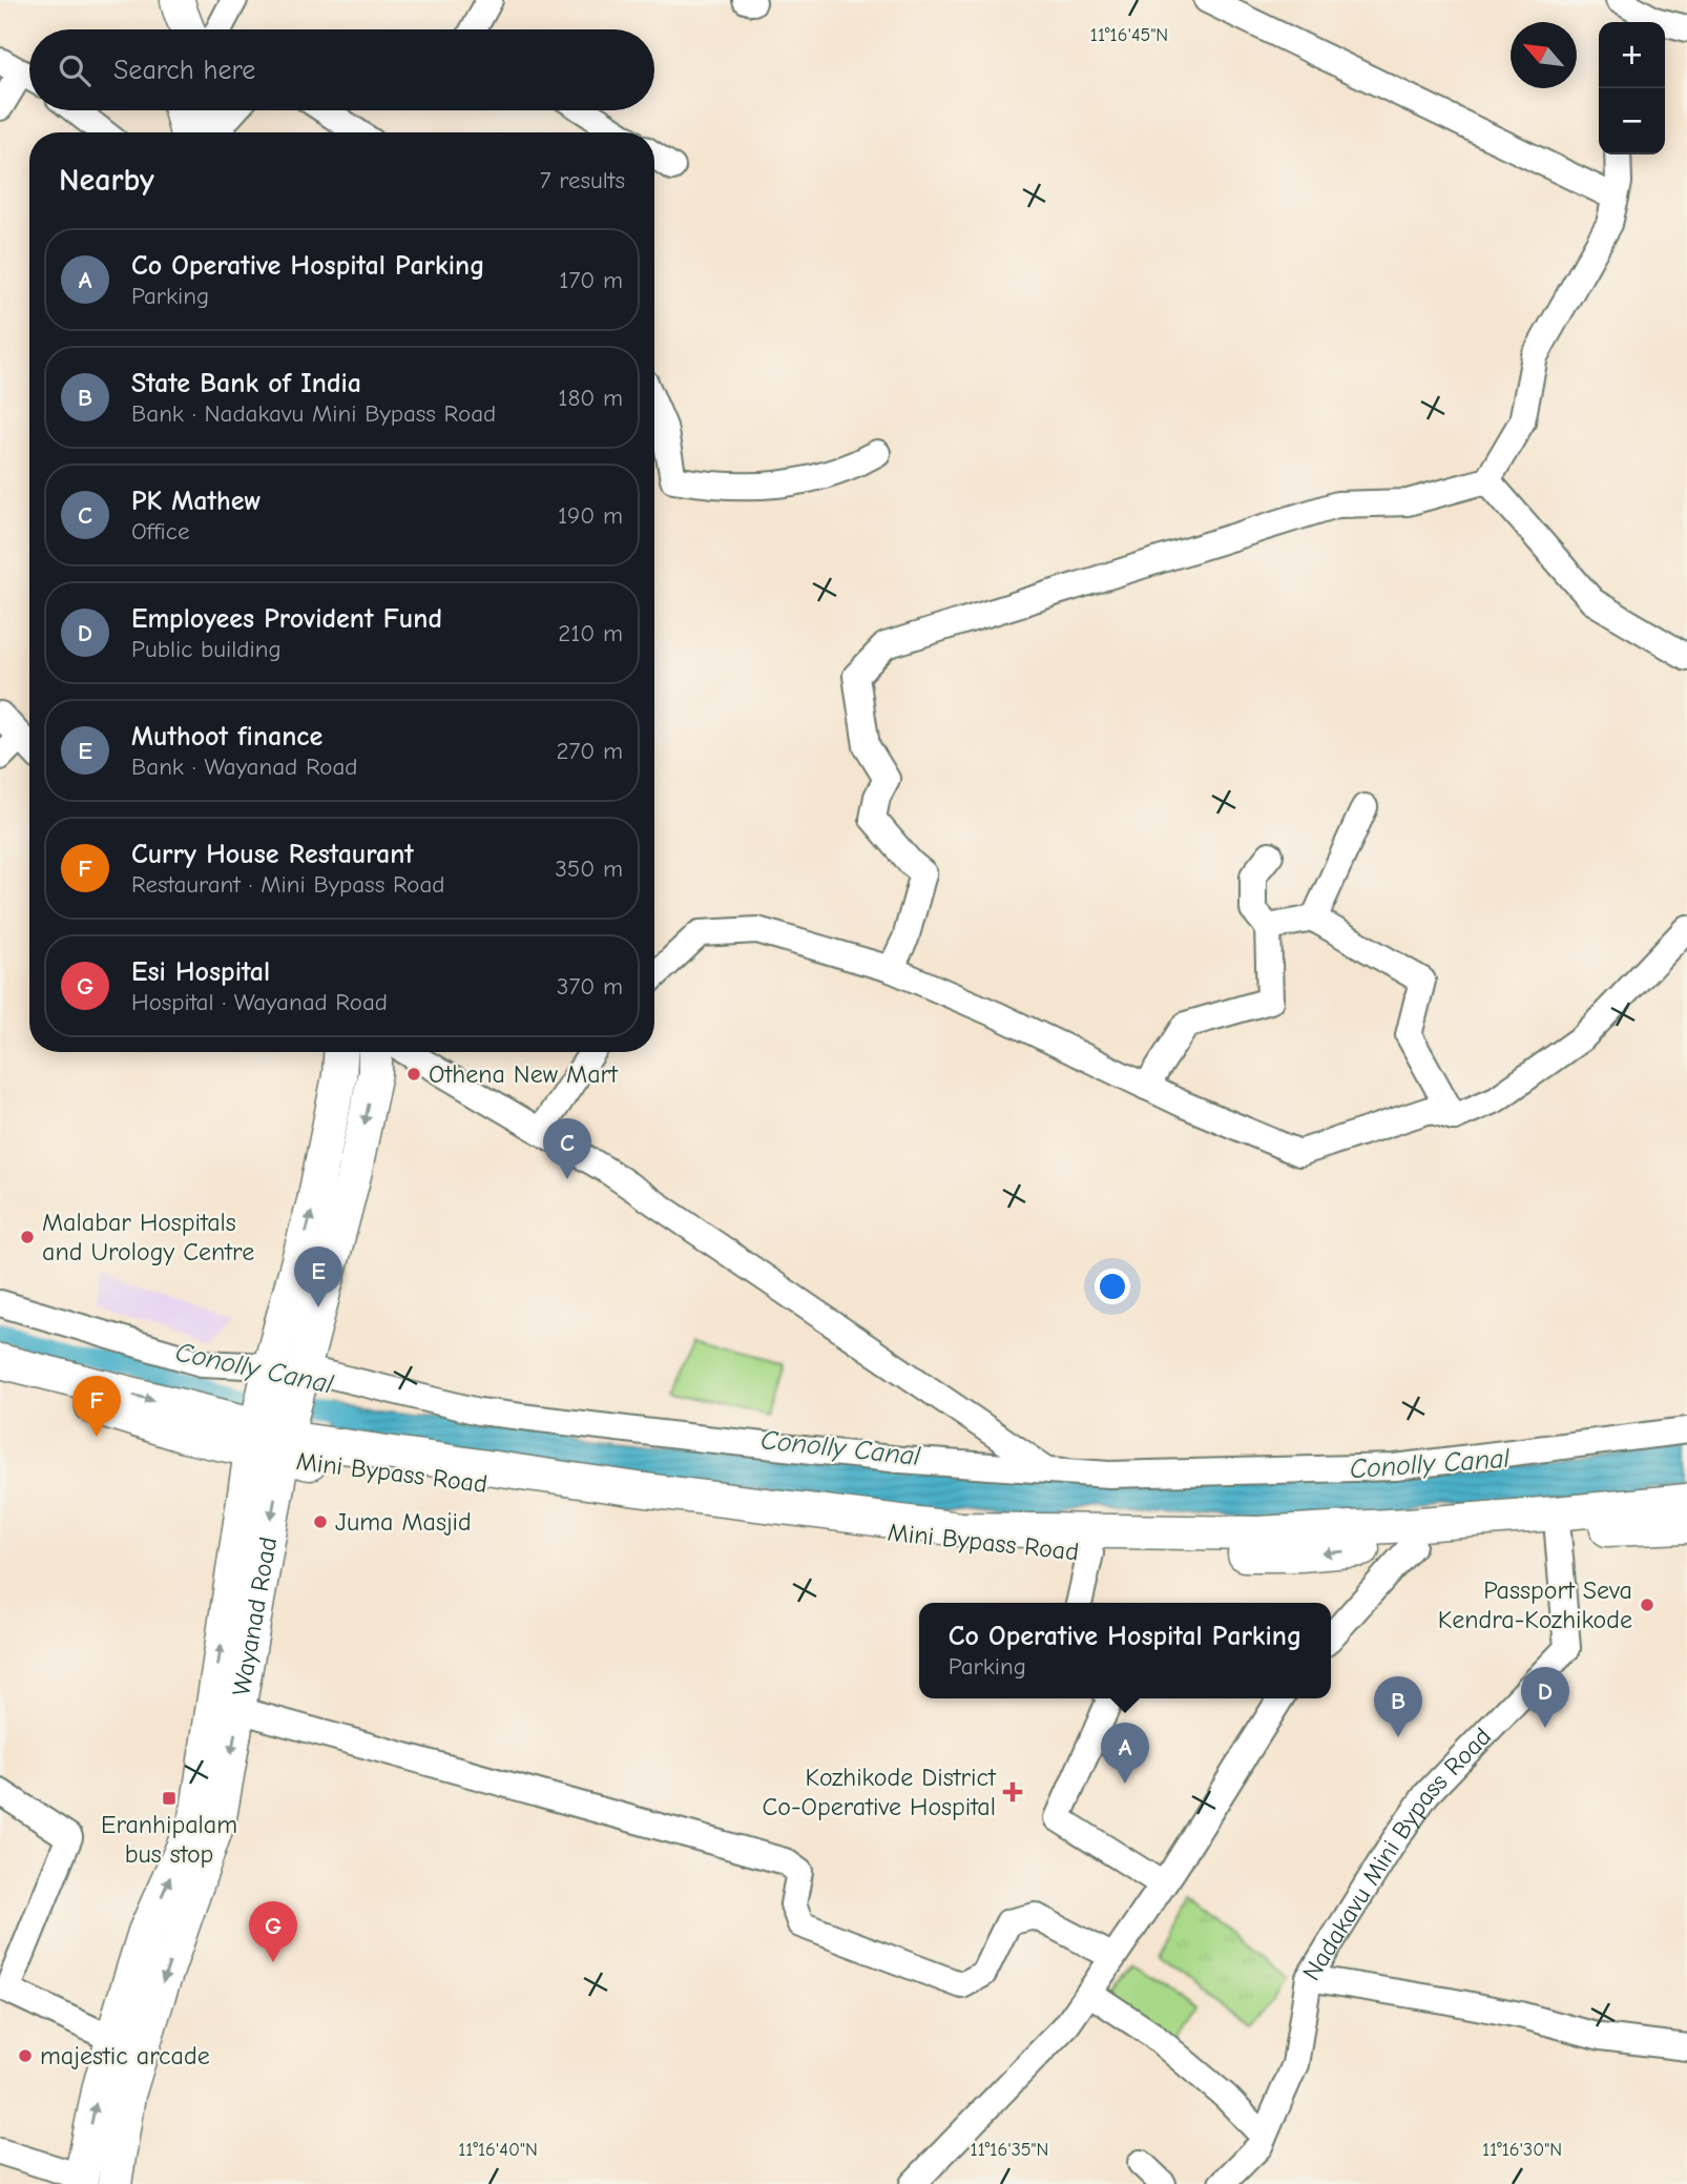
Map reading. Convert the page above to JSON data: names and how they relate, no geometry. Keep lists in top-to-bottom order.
{
  "streets": {
    "main road": ["Mini Bypass Road", "Wayanad Road"],
    "street": ["Nadakavu Mini Bypass Road"]
  },
  "crossings": [
    ["Mini Bypass Road", "Wayanad Road"],
    ["Mini Bypass Road", "Nadakavu Mini Bypass Road"]
  ],
  "water": ["Conolly Canal"],
  "places": {
    "other": [
      "Othena New Mart",
      "Malabar Hospitals and Urology Centre",
      "Juma Masjid",
      "Passport Seva Kendra-Kozhikode",
      "majestic arcade"
    ],
    "health": ["Kozhikode District Co-Operative Hospital"],
    "transit": ["Eranhipalam bus stop"]
  },
  "north": "top left",
  "page": {
    "map_buttons": ["+", "−"],
    "search": "Search here",
    "heading": ["Nearby", "7 results"],
    "list": [
      {
        "mark": "A",
        "name": "Co Operative Hospital Parking",
        "note": "Parking",
        "value": "170 m"
      },
      {
        "mark": "B",
        "name": "State Bank of India",
        "note": "Bank · Nadakavu Mini Bypass Road",
        "value": "180 m"
      },
      {
        "mark": "C",
        "name": "PK Mathew",
        "note": "Office",
        "value": "190 m"
      },
      {
        "mark": "D",
        "name": "Employees Provident Fund",
        "note": "Public building",
        "value": "210 m"
      },
      {
        "mark": "E",
        "name": "Muthoot finance",
        "note": "Bank · Wayanad Road",
        "value": "270 m"
      },
      {
        "mark": "F",
        "name": "Curry House Restaurant",
        "note": "Restaurant · Mini Bypass Road",
        "value": "350 m"
      },
      {
        "mark": "G",
        "name": "Esi Hospital",
        "note": "Hospital · Wayanad Road",
        "value": "370 m"
      }
    ],
    "pins": [
      "C",
      "E",
      "F",
      "D",
      "B",
      "A",
      "G"
    ],
    "popup": ["Co Operative Hospital Parking", "Parking"]
  },
  "coordinates": [
    "11°16'45\"N",
    "11°16'40\"N",
    "11°16'35\"N",
    "11°16'30\"N"
  ]
}
